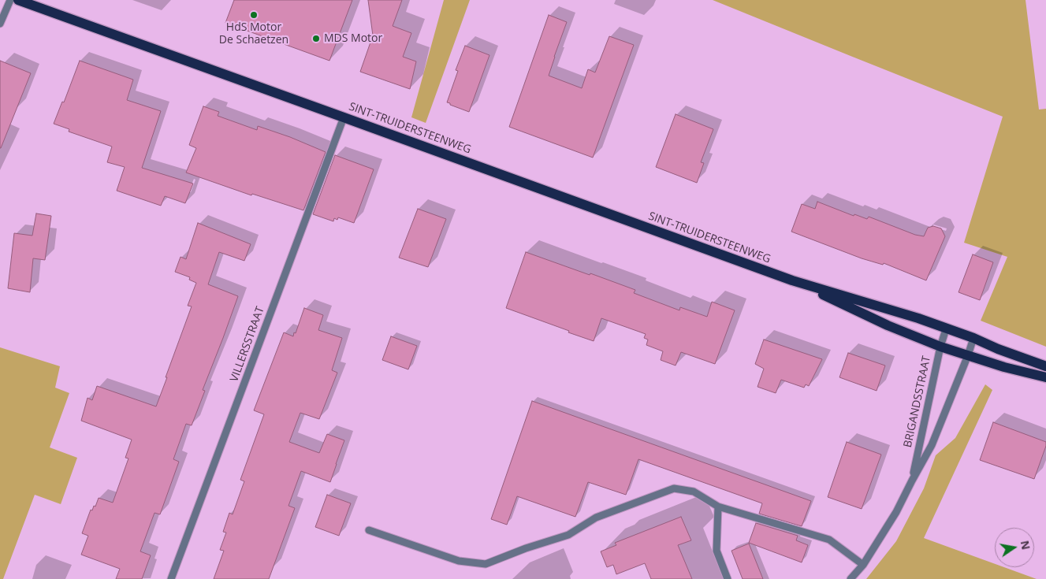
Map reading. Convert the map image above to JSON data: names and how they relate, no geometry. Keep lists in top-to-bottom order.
{
  "streets": {
    "main road": ["SINT-TRUIDERSTEENWEG"],
    "street": ["VILLERSSTRAAT", "BRIGANDSSTRAAT"]
  },
  "crossings": [
    ["SINT-TRUIDERSTEENWEG", "VILLERSSTRAAT"],
    ["SINT-TRUIDERSTEENWEG", "BRIGANDSSTRAAT"]
  ],
  "places": ["HdS Motor De Schaetzen", "MDS Motor"],
  "north": "right"
}
